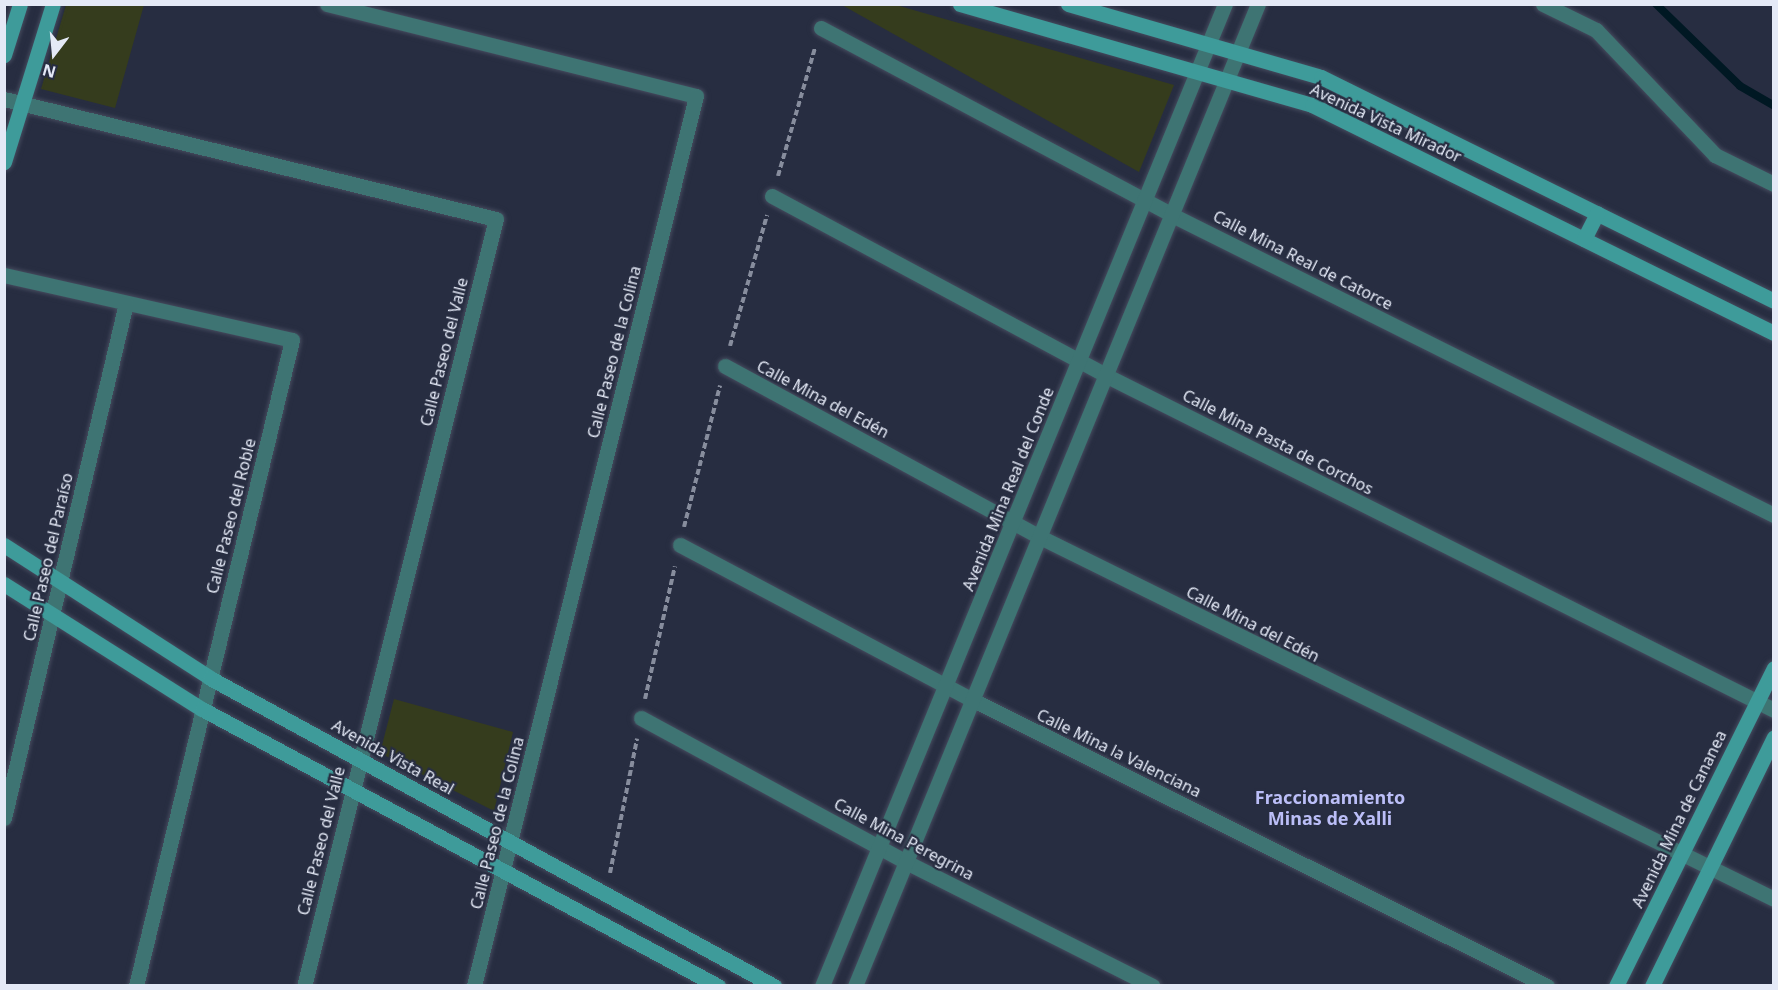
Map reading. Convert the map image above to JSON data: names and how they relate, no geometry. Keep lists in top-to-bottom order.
{
  "streets": {
    "street": [
      "Avenida Vista Mirador",
      "Calle Mina Real de Catorce",
      "Calle Paseo del Valle",
      "Calle Paseo de la Colina",
      "Calle Mina del Edén",
      "Calle Mina Pasta de Corchos",
      "Avenida Mina Real del Conde",
      "Calle Paseo del Roble",
      "Calle Paseo del Paraíso",
      "Calle Mina la Valenciana",
      "Avenida Vista Real",
      "Avenida Mina de Cananea",
      "Calle Mina Peregrina"
    ]
  },
  "crossings": [
    ["Avenida Vista Mirador", "Avenida Mina Real del Conde"],
    ["Calle Mina Real de Catorce", "Avenida Mina Real del Conde"],
    ["Calle Paseo del Valle", "Avenida Vista Real"],
    ["Calle Paseo de la Colina", "Avenida Vista Real"],
    ["Calle Mina del Edén", "Avenida Mina Real del Conde"],
    ["Calle Mina del Edén", "Avenida Mina de Cananea"],
    ["Calle Mina Pasta de Corchos", "Avenida Mina Real del Conde"],
    ["Calle Mina Pasta de Corchos", "Avenida Mina de Cananea"],
    ["Avenida Mina Real del Conde", "Calle Mina la Valenciana"],
    ["Avenida Mina Real del Conde", "Calle Mina Peregrina"],
    ["Calle Paseo del Roble", "Calle Paseo del Paraíso"],
    ["Calle Paseo del Roble", "Avenida Vista Real"],
    ["Calle Paseo del Paraíso", "Avenida Vista Real"]
  ],
  "districts": ["Fraccionamiento Minas de Xalli"],
  "north": "bottom"
}
